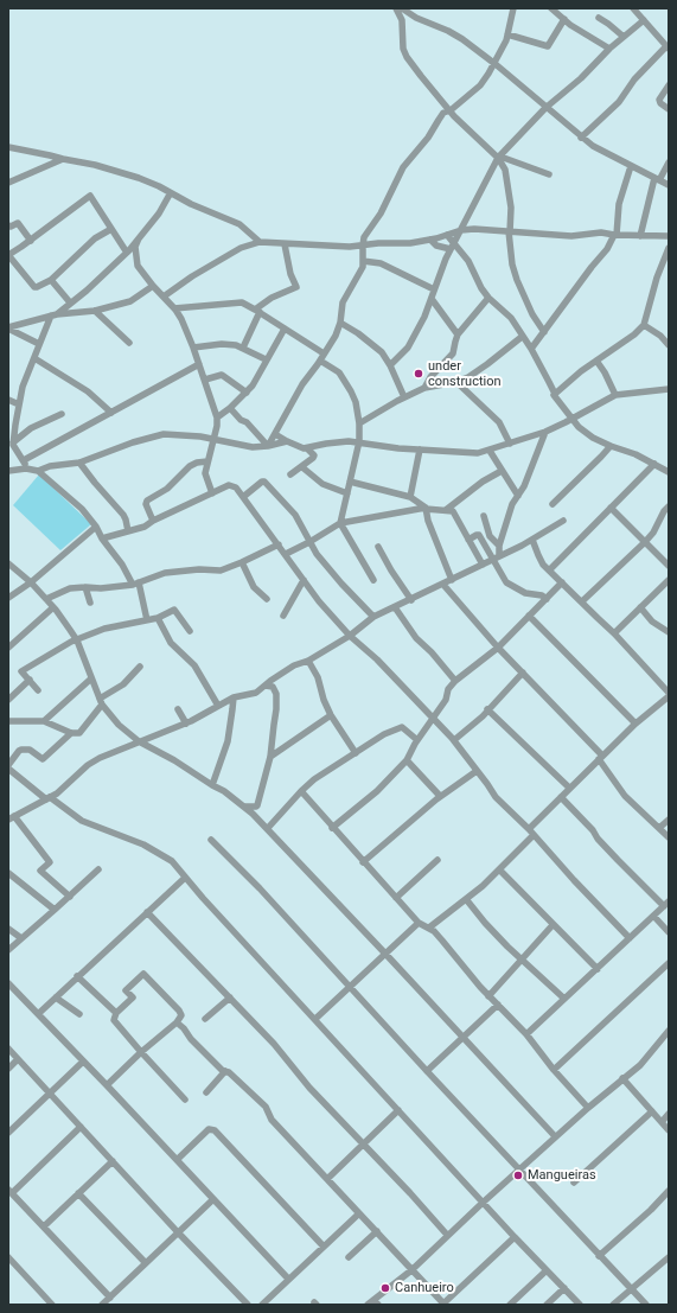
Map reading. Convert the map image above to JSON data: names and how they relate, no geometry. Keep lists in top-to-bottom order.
{
  "places": ["under construction", "Mangueiras", "Canhueiro"]
}
